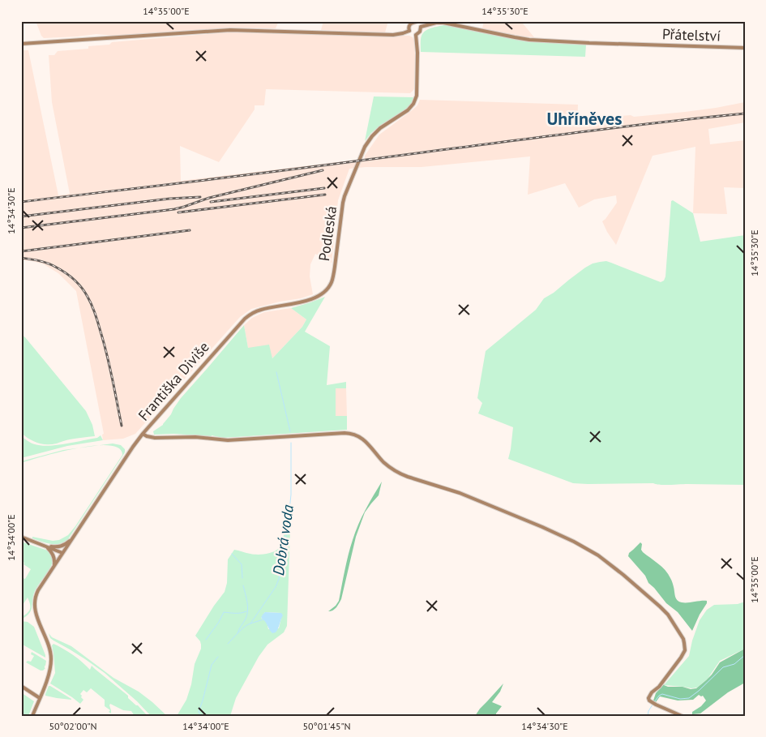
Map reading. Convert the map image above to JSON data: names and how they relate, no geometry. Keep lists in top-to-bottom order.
{
  "streets": {
    "main road": ["Přátelství", "Podleská", "Františka Diviše"]
  },
  "crossings": [
    ["Přátelství", "Podleská"],
    ["Podleská", "Františka Diviše"]
  ],
  "districts": ["Uhříněves"],
  "water": ["Dobrá voda"],
  "coordinates": [
    "14°35'00\"E",
    "14°35'30\"E",
    "14°34'30\"E",
    "14°34'00\"E",
    "50°02'00\"N",
    "50°01'45\"N"
  ]
}
